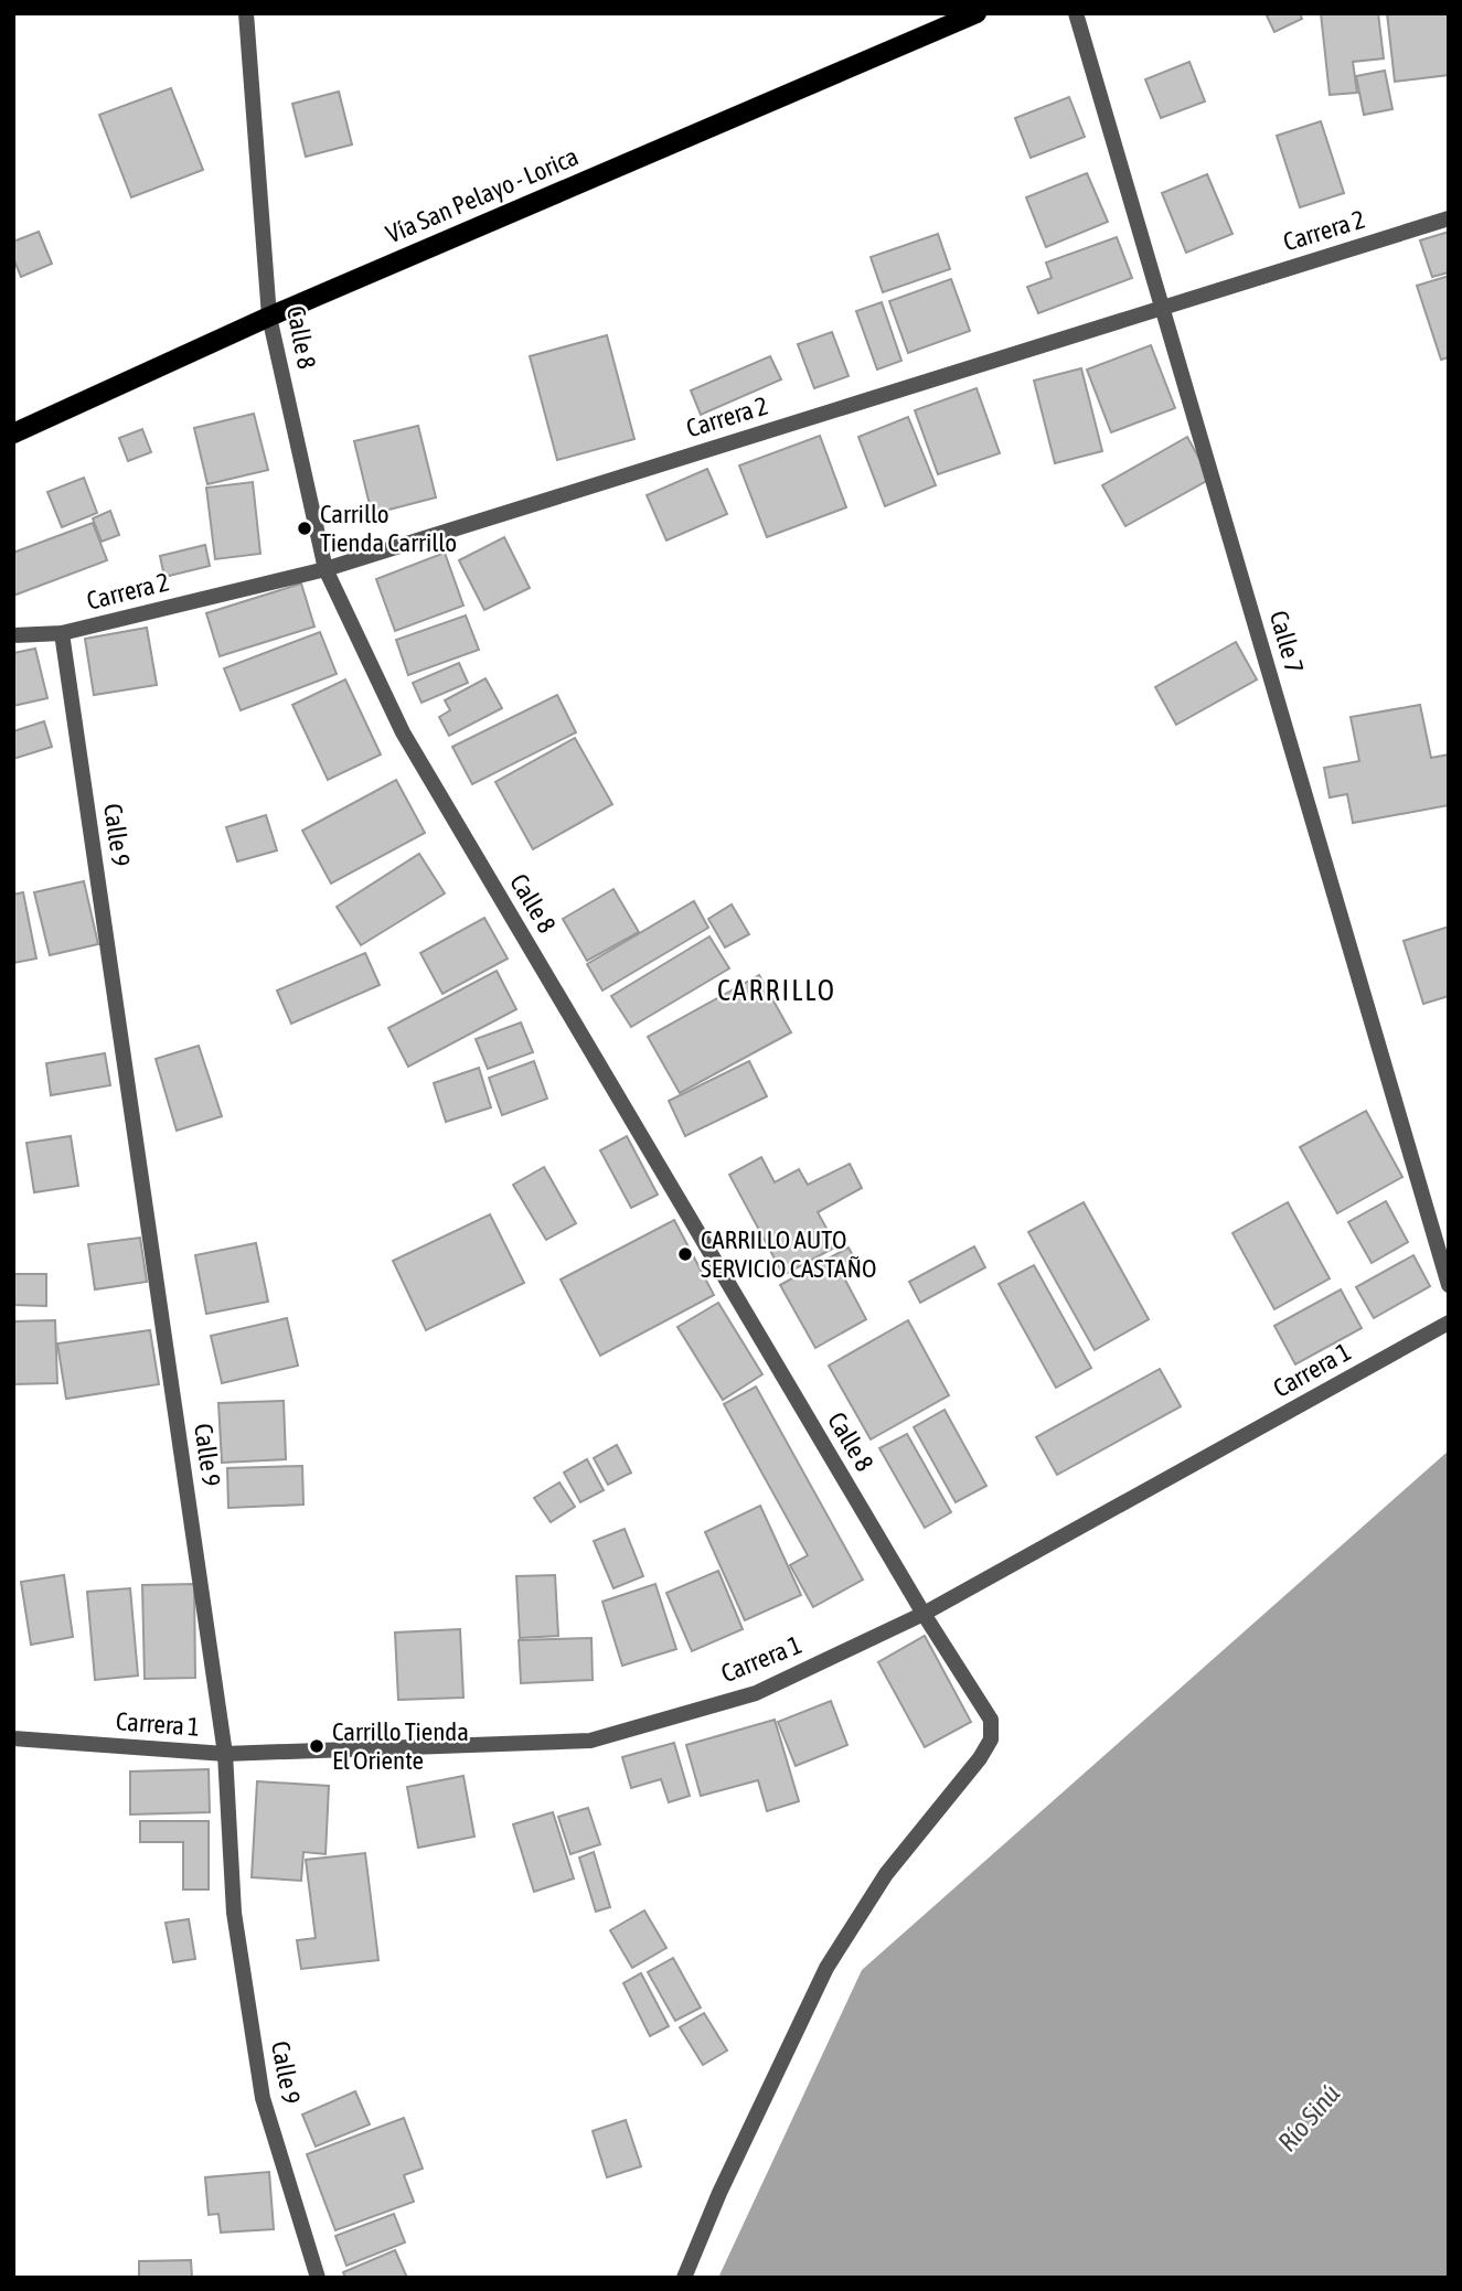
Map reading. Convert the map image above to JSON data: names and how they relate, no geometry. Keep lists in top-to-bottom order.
{
  "streets": {
    "main road": ["Vía San Pelayo - Lorica"],
    "street": [
      "Carrera 2",
      "Calle 8",
      "Calle 7",
      "Calle 9",
      "Carrera 1"
    ]
  },
  "crossings": [
    ["Vía San Pelayo - Lorica", "Calle 8"],
    ["Carrera 2", "Calle 8"],
    ["Carrera 2", "Calle 7"],
    ["Carrera 2", "Calle 9"],
    ["Calle 8", "Carrera 1"],
    ["Calle 9", "Carrera 1"]
  ],
  "districts": ["CARRILLO"],
  "water": ["Río Sinú"],
  "places": ["Carrillo Tienda Carrillo", "CARRILLO AUTO SERVICIO CASTAÑO", "Carrillo Tienda El Oriente"]
}
